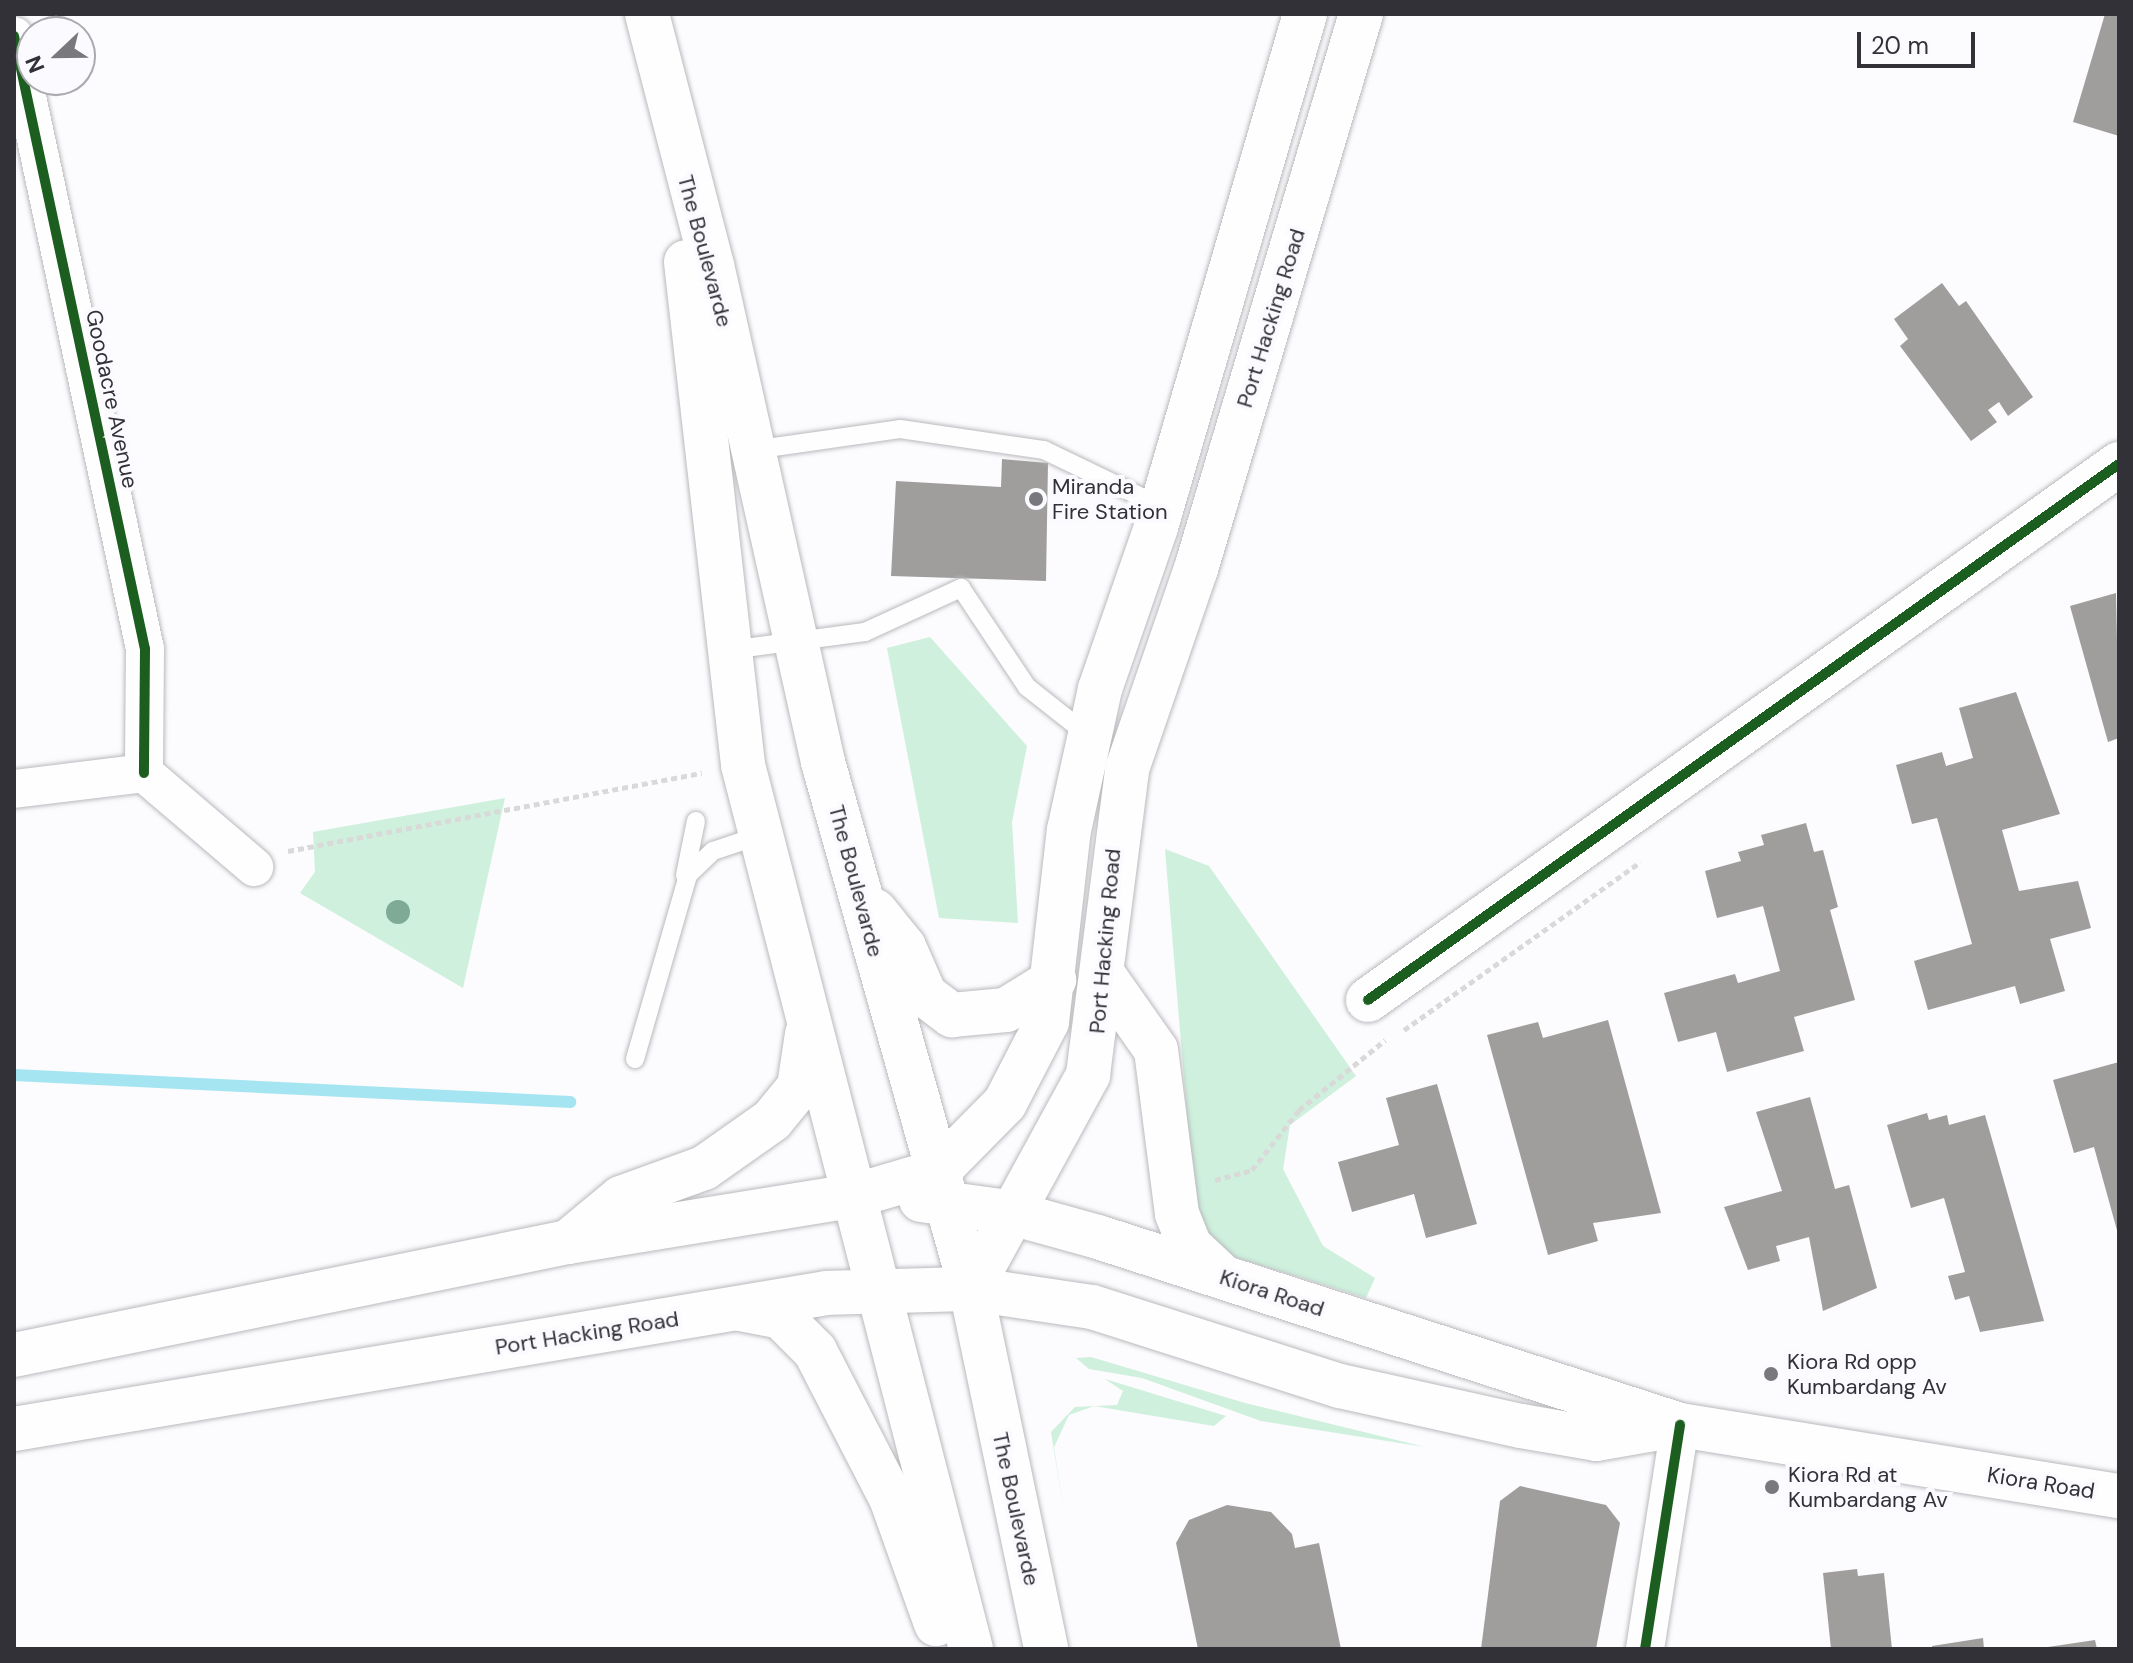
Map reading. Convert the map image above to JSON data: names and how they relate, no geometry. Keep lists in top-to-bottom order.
{
  "streets": {
    "main road": ["The Boulevarde", "Port Hacking Road", "Kiora Road"],
    "street": ["Goodacre Avenue"]
  },
  "crossings": [
    ["The Boulevarde", "Port Hacking Road"],
    ["The Boulevarde", "Kiora Road"],
    ["Port Hacking Road", "Kiora Road"]
  ],
  "places": ["Miranda Fire Station", "Kiora Rd opp Kumbardang Av", "Kiora Rd at Kumbardang Av"],
  "scale_bar": "20 m",
  "north": "left"
}
